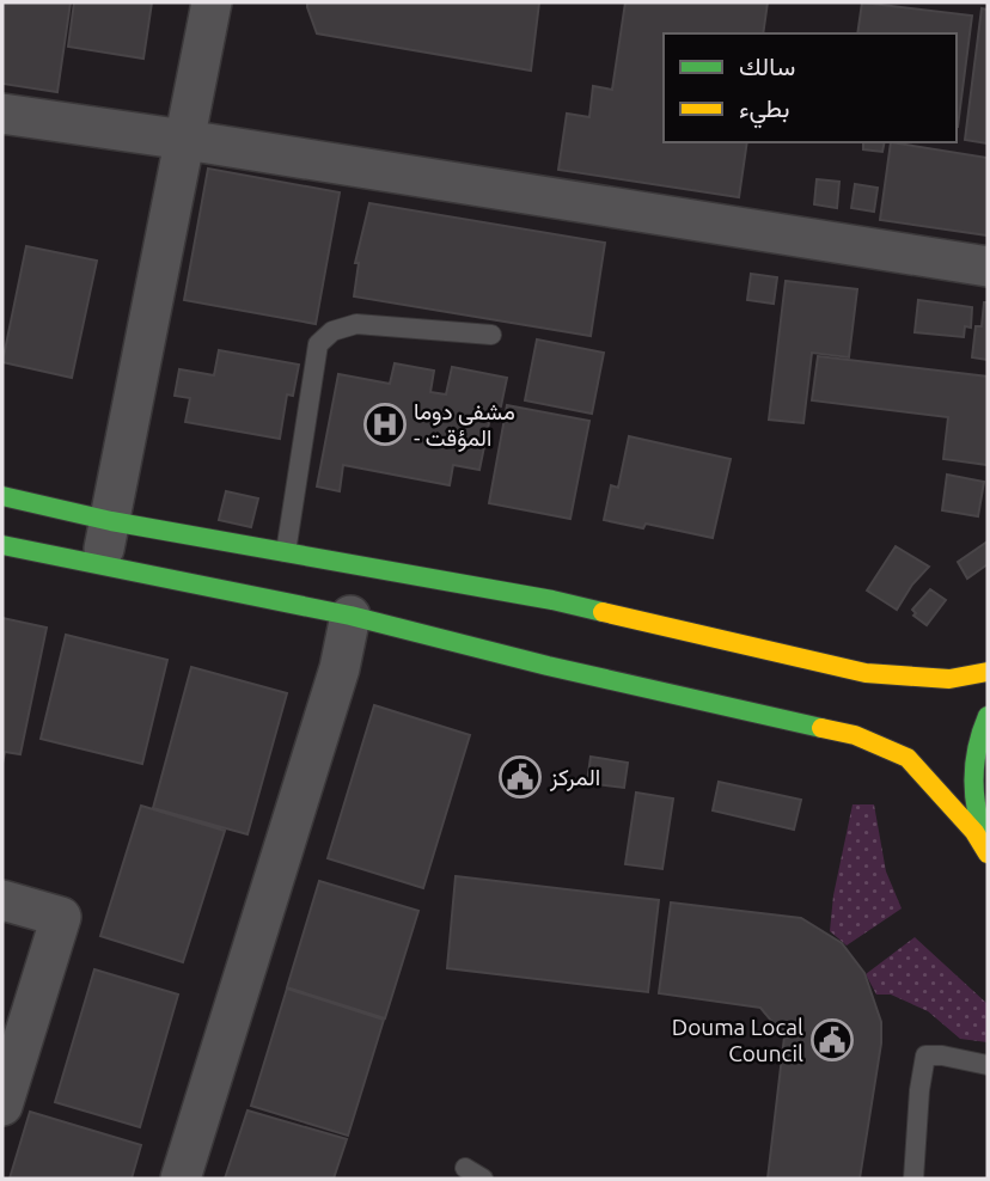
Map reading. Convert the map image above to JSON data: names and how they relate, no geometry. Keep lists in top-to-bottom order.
{
  "places": {
    "hospital": ["مشفى دوما - المؤقت"],
    "public building": ["المركز", "Douma Local Council"]
  },
  "legend": ["سالك", "بطيء"]
}
